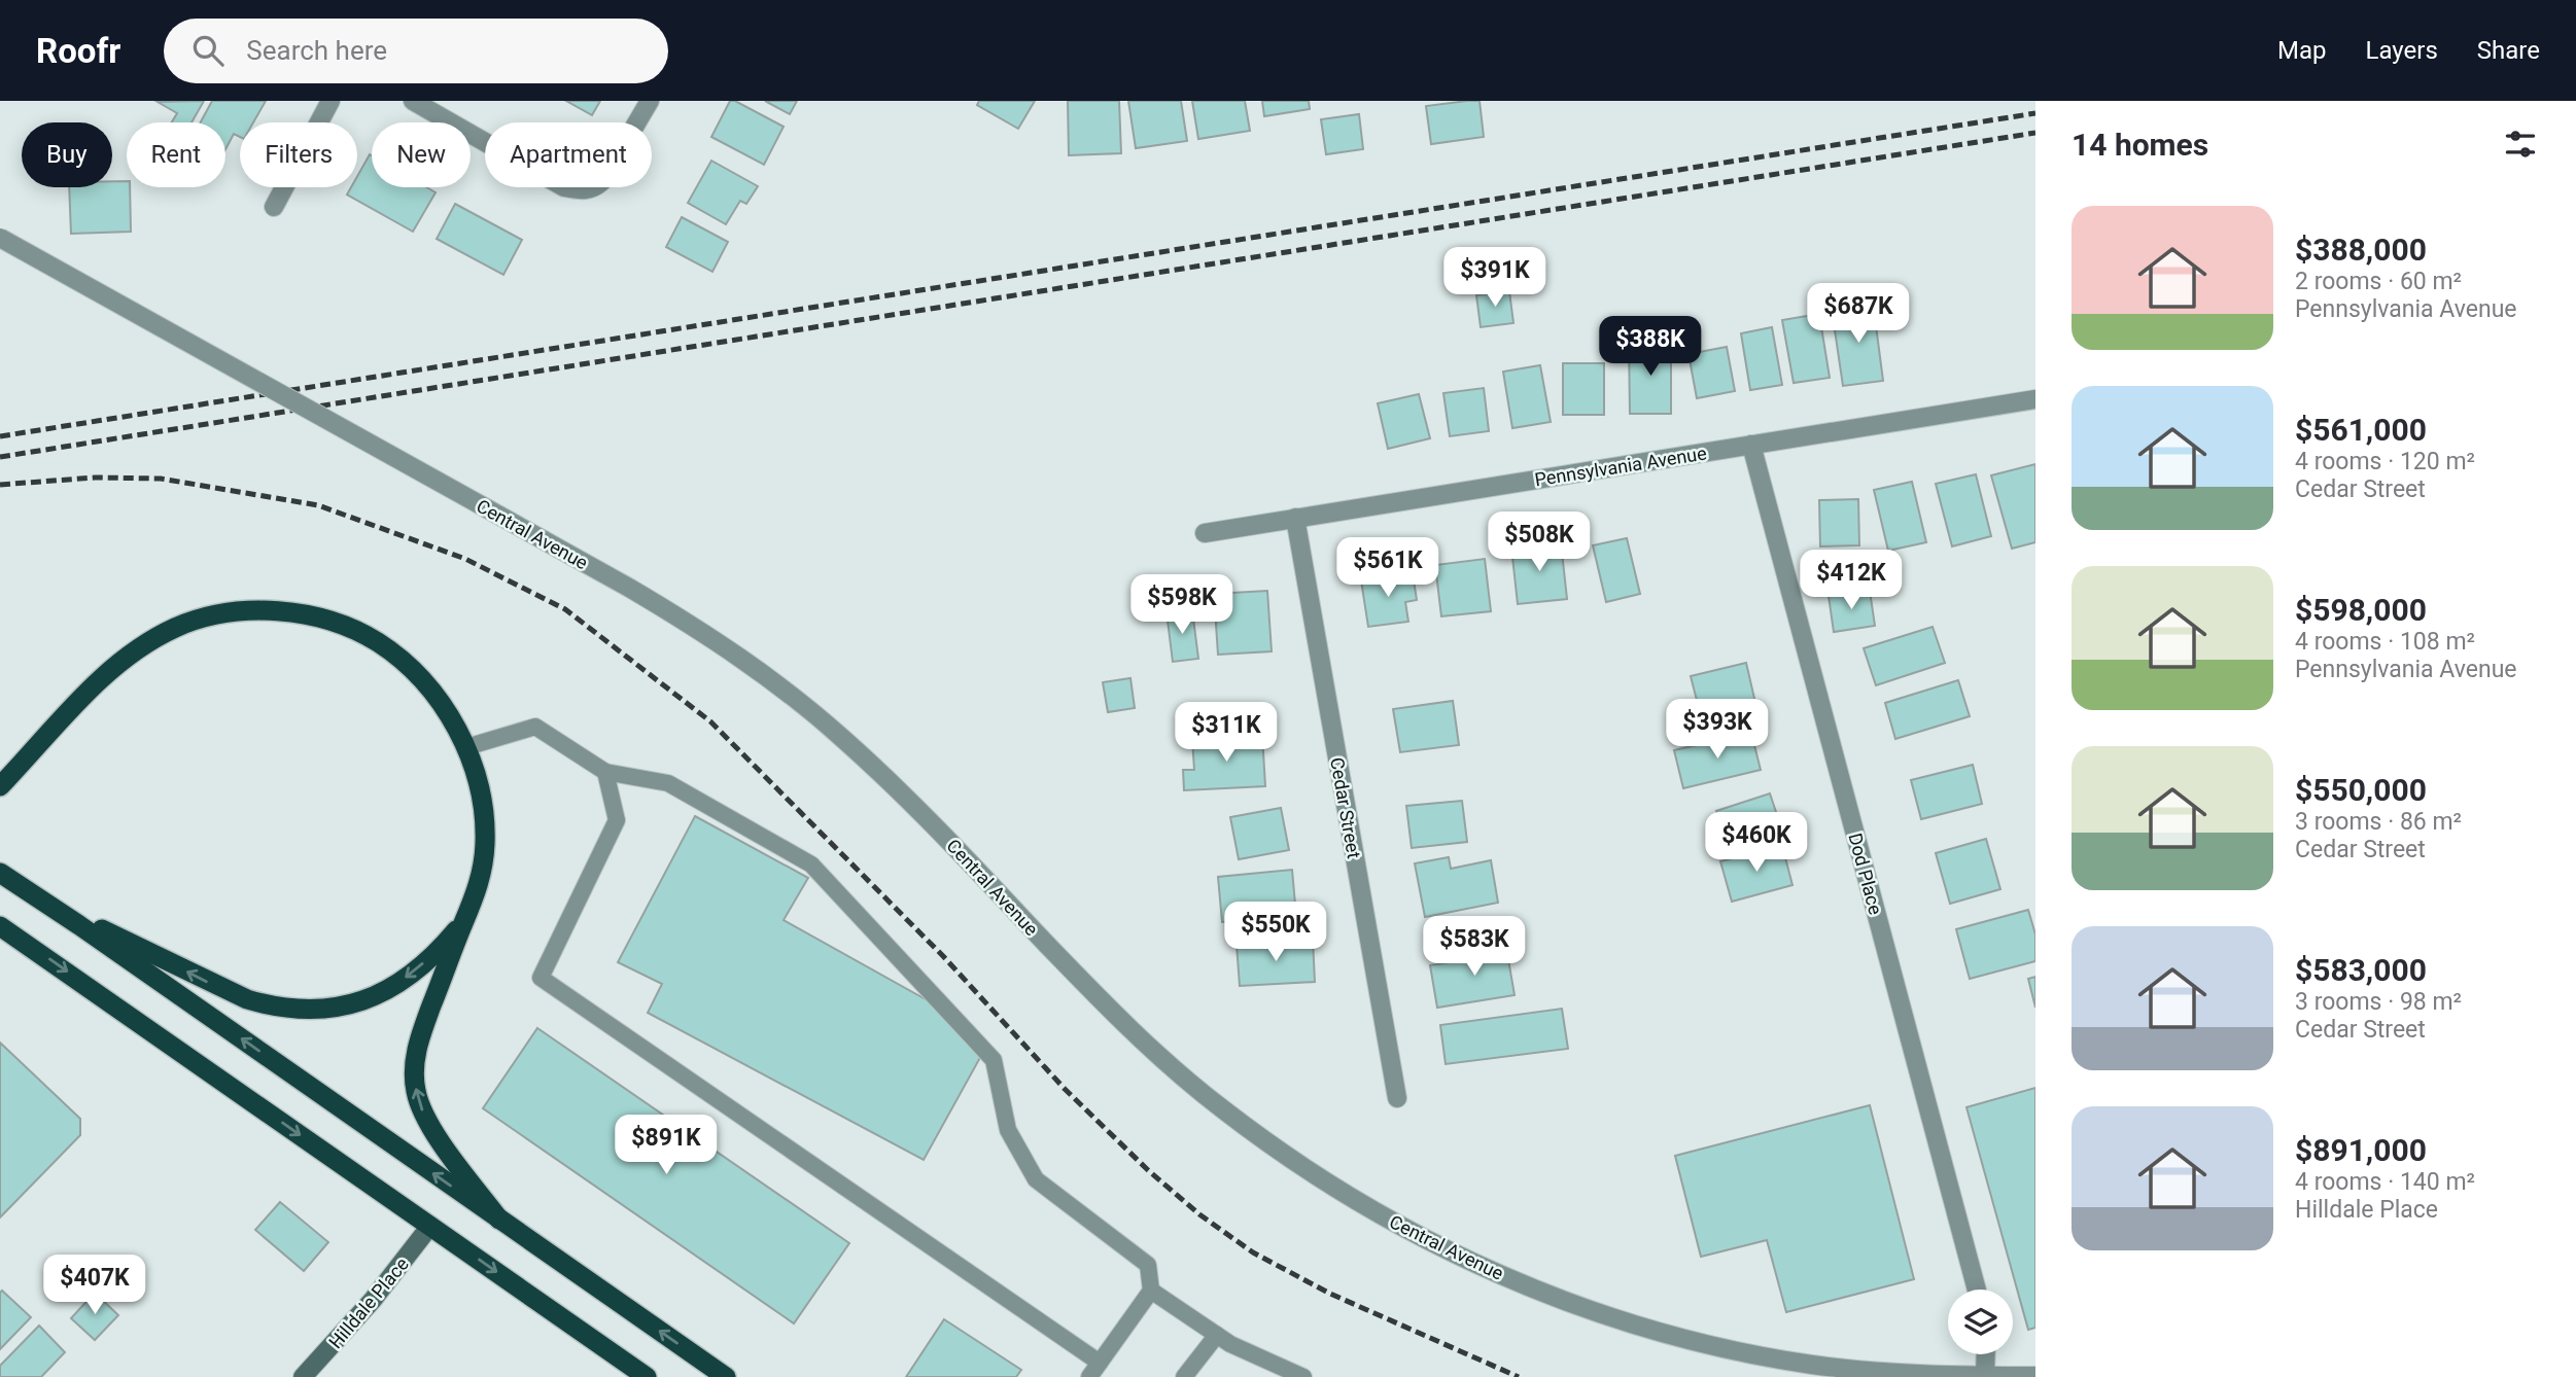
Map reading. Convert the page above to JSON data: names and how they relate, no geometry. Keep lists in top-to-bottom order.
{
  "streets": {
    "main road": ["Hilldale Place"],
    "street": [
      "Pennsylvania Avenue",
      "Central Avenue",
      "Cedar Street",
      "Dod Place"
    ]
  },
  "crossings": [
    ["Pennsylvania Avenue", "Cedar Street"],
    ["Pennsylvania Avenue", "Dod Place"]
  ],
  "page": {
    "header": "Roofr",
    "search": "Search here",
    "nav": ["Map", "Layers", "Share"],
    "heading": "14 homes",
    "chip": [
      "Buy",
      "Rent",
      "Filters",
      "New",
      "Apartment"
    ],
    "list": [
      {
        "name": "$388,000",
        "note": "2 rooms · 60 m² · Pennsylvania Avenue"
      },
      {
        "name": "$561,000",
        "note": "4 rooms · 120 m² · Cedar Street"
      },
      {
        "name": "$598,000",
        "note": "4 rooms · 108 m² · Pennsylvania Avenue"
      },
      {
        "name": "$550,000",
        "note": "3 rooms · 86 m² · Cedar Street"
      },
      {
        "name": "$583,000",
        "note": "3 rooms · 98 m² · Cedar Street"
      },
      {
        "name": "$891,000",
        "note": "4 rooms · 140 m² · Hilldale Place"
      }
    ],
    "price": [
      "$391K",
      "$687K",
      "$388K",
      "$508K",
      "$561K",
      "$412K",
      "$598K",
      "$393K",
      "$311K",
      "$460K",
      "$550K",
      "$583K",
      "$891K",
      "$407K"
    ]
  }
}
